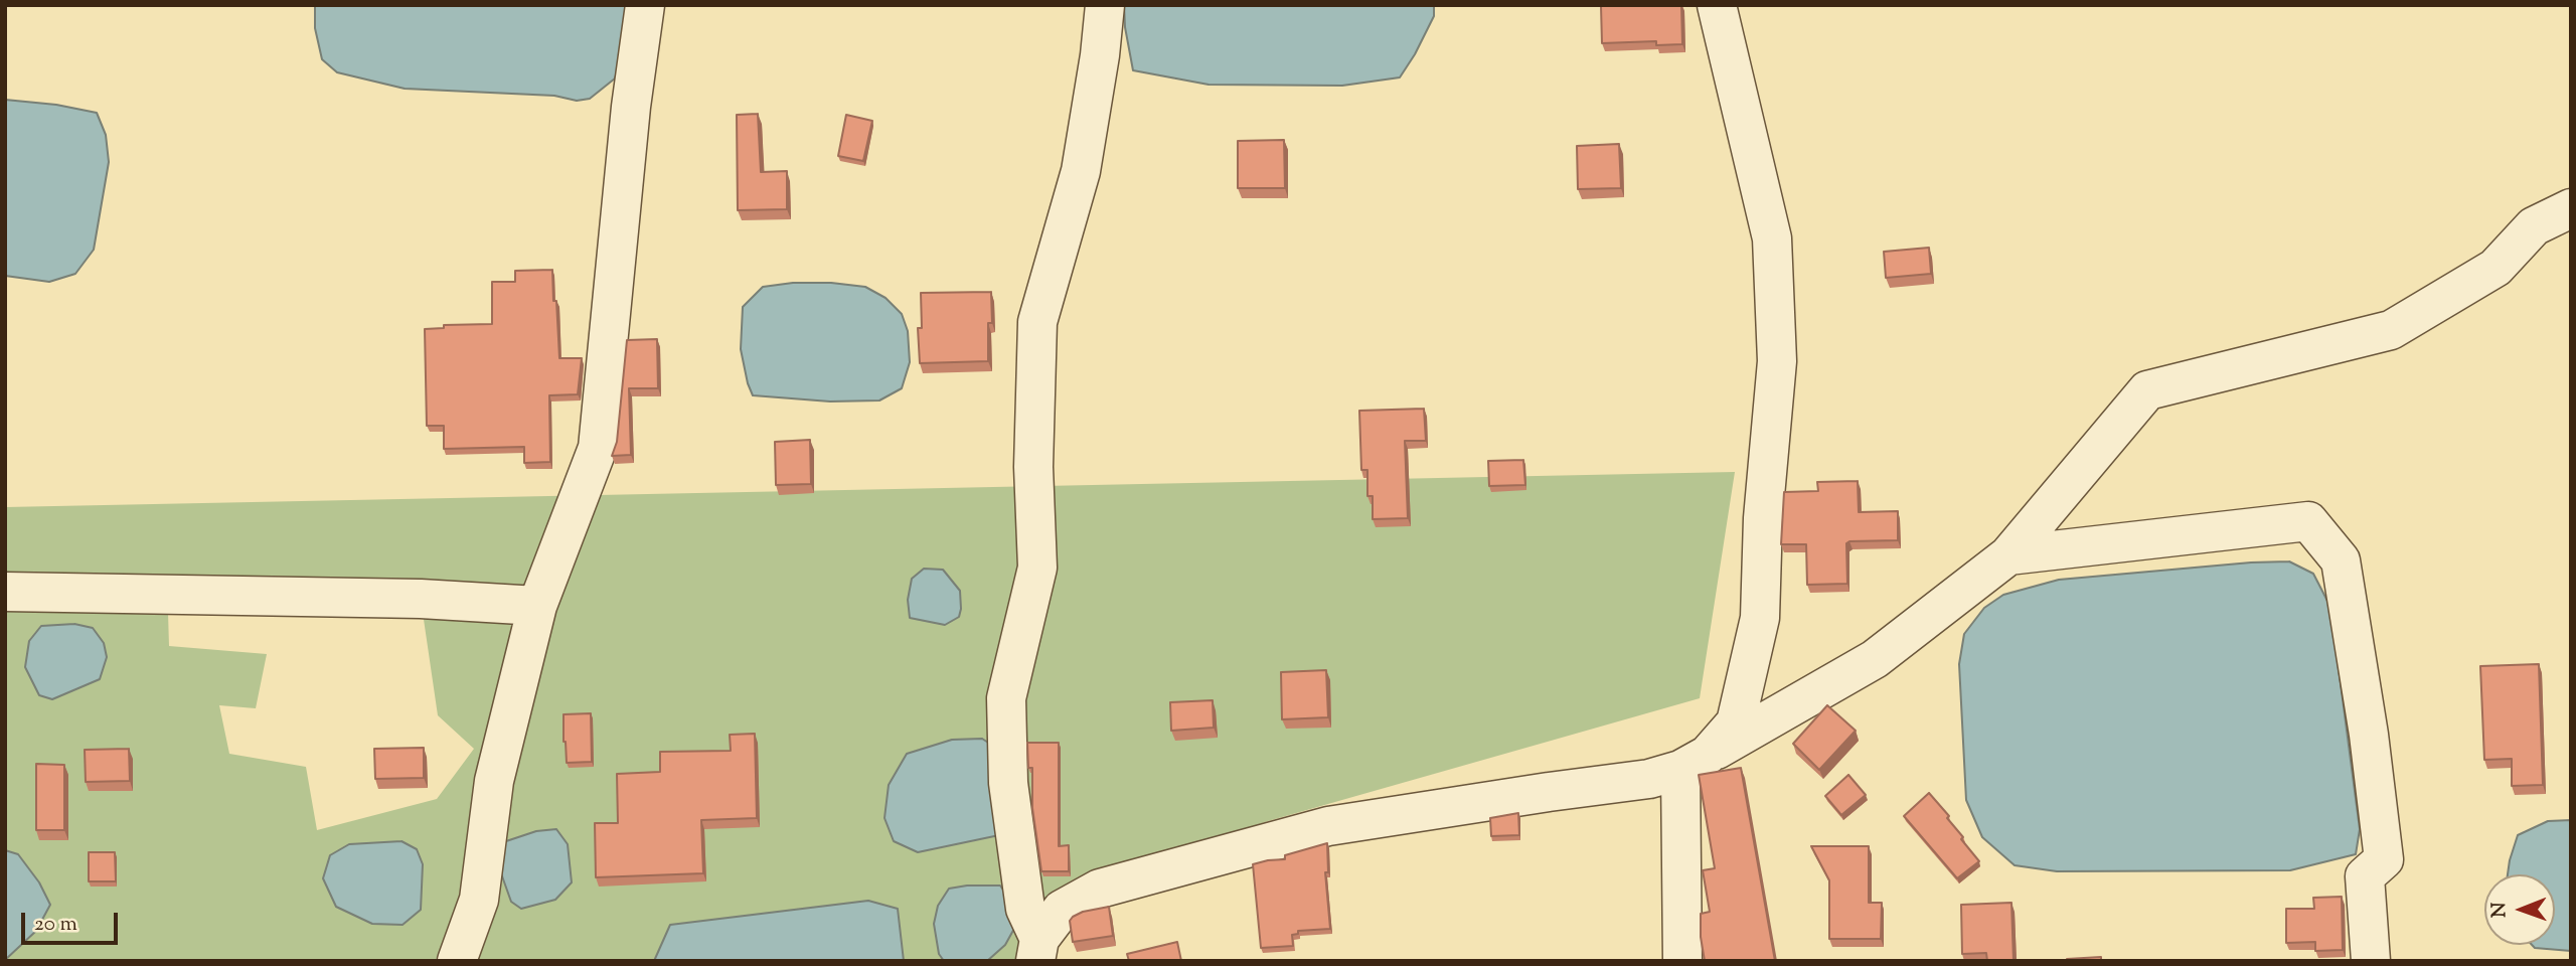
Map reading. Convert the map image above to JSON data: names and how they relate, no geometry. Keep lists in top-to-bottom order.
{
  "scale_bar": "20 m",
  "north": "left"
}
